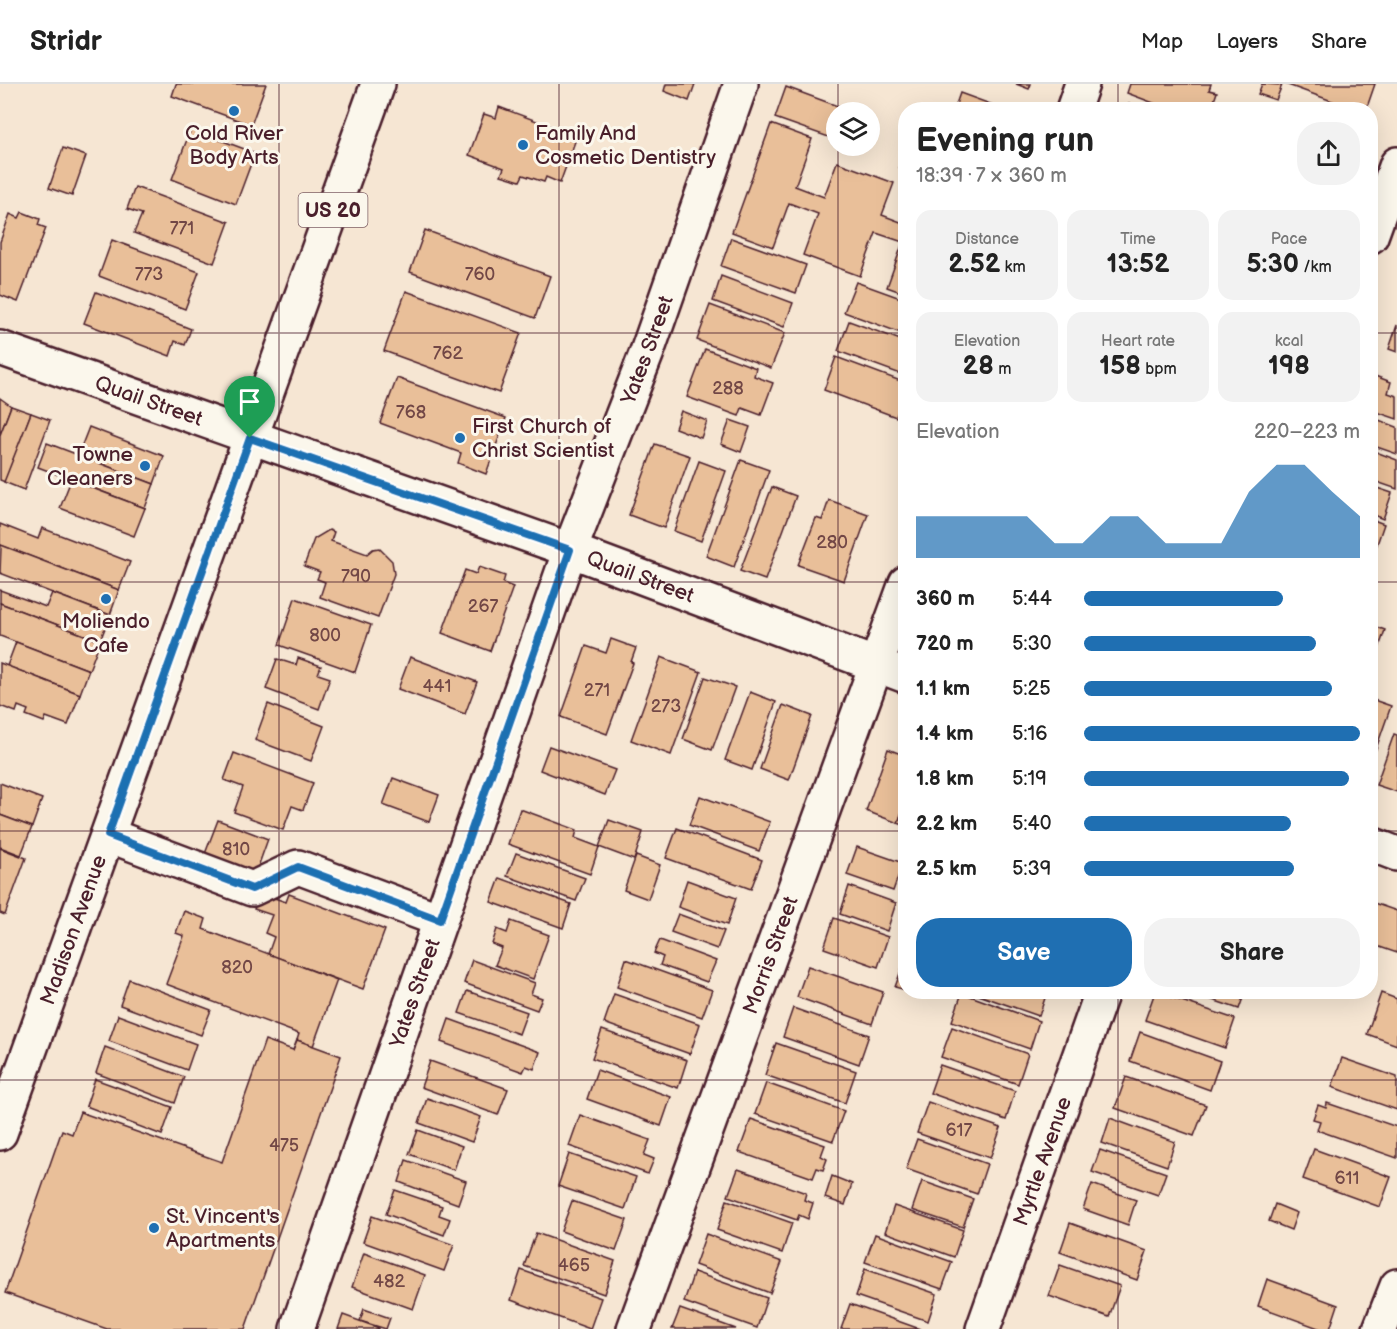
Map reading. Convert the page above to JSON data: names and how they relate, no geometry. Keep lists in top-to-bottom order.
{
  "streets": {
    "street": [
      "US 20",
      "Yates Street",
      "Quail Street",
      "Madison Avenue",
      "Morris Street",
      "Myrtle Avenue"
    ]
  },
  "crossings": [
    ["Yates Street", "Quail Street"],
    ["Quail Street", "Madison Avenue"],
    ["Quail Street", "Morris Street"]
  ],
  "places": [
    "Cold River Body Arts",
    "Family And Cosmetic Dentistry",
    "First Church of Christ Scientist",
    "Towne Cleaners",
    "Moliendo Cafe",
    "St. Vincent's Apartments"
  ],
  "house_numbers": [
    "771",
    "773",
    "760",
    "762",
    "288",
    "768",
    "280",
    "790",
    "267",
    "800",
    "441",
    "271",
    "273",
    "810",
    "820",
    "617",
    "475",
    "611",
    "465",
    "482"
  ],
  "page": {
    "header": "Stridr",
    "nav": ["Map", "Layers", "Share"],
    "heading": ["Evening run", "18:39 · 7 × 360 m"],
    "stats": [
      ["Distance", "2.52 km"],
      ["Time", "13:52"],
      ["Pace", "5:30 /km"],
      ["Elevation", "28 m"],
      ["Heart rate", "158 bpm"],
      ["kcal", "198"]
    ],
    "chart": ["Elevation", "220–223 m"],
    "list": [
      {
        "name": "360 m",
        "note": "5:44"
      },
      {
        "name": "720 m",
        "note": "5:30"
      },
      {
        "name": "1.1 km",
        "note": "5:25"
      },
      {
        "name": "1.4 km",
        "note": "5:16"
      },
      {
        "name": "1.8 km",
        "note": "5:19"
      },
      {
        "name": "2.2 km",
        "note": "5:40"
      },
      {
        "name": "2.5 km",
        "note": "5:39"
      }
    ],
    "buttons": ["Save", "Share"]
  }
}
